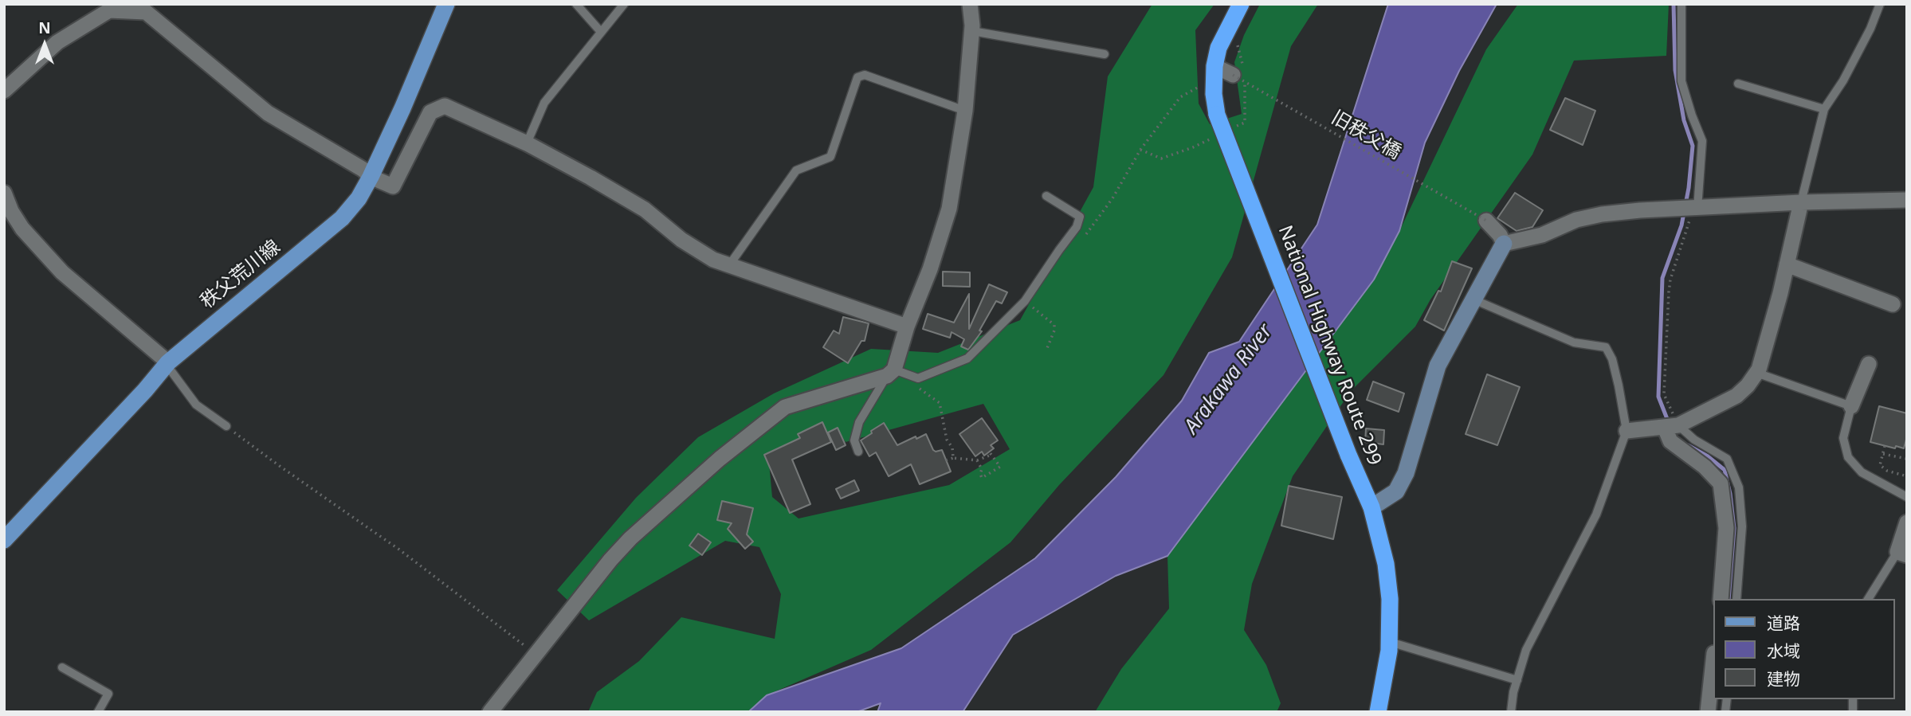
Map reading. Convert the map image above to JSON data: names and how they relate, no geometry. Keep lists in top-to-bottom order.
{
  "streets": {
    "highway": ["National Highway Route 299"],
    "main road": ["秩父荒川線"],
    "path": ["旧秩父橋"]
  },
  "water": ["Arakawa River"],
  "legend": ["道路", "水域", "建物"],
  "north": "top"
}
